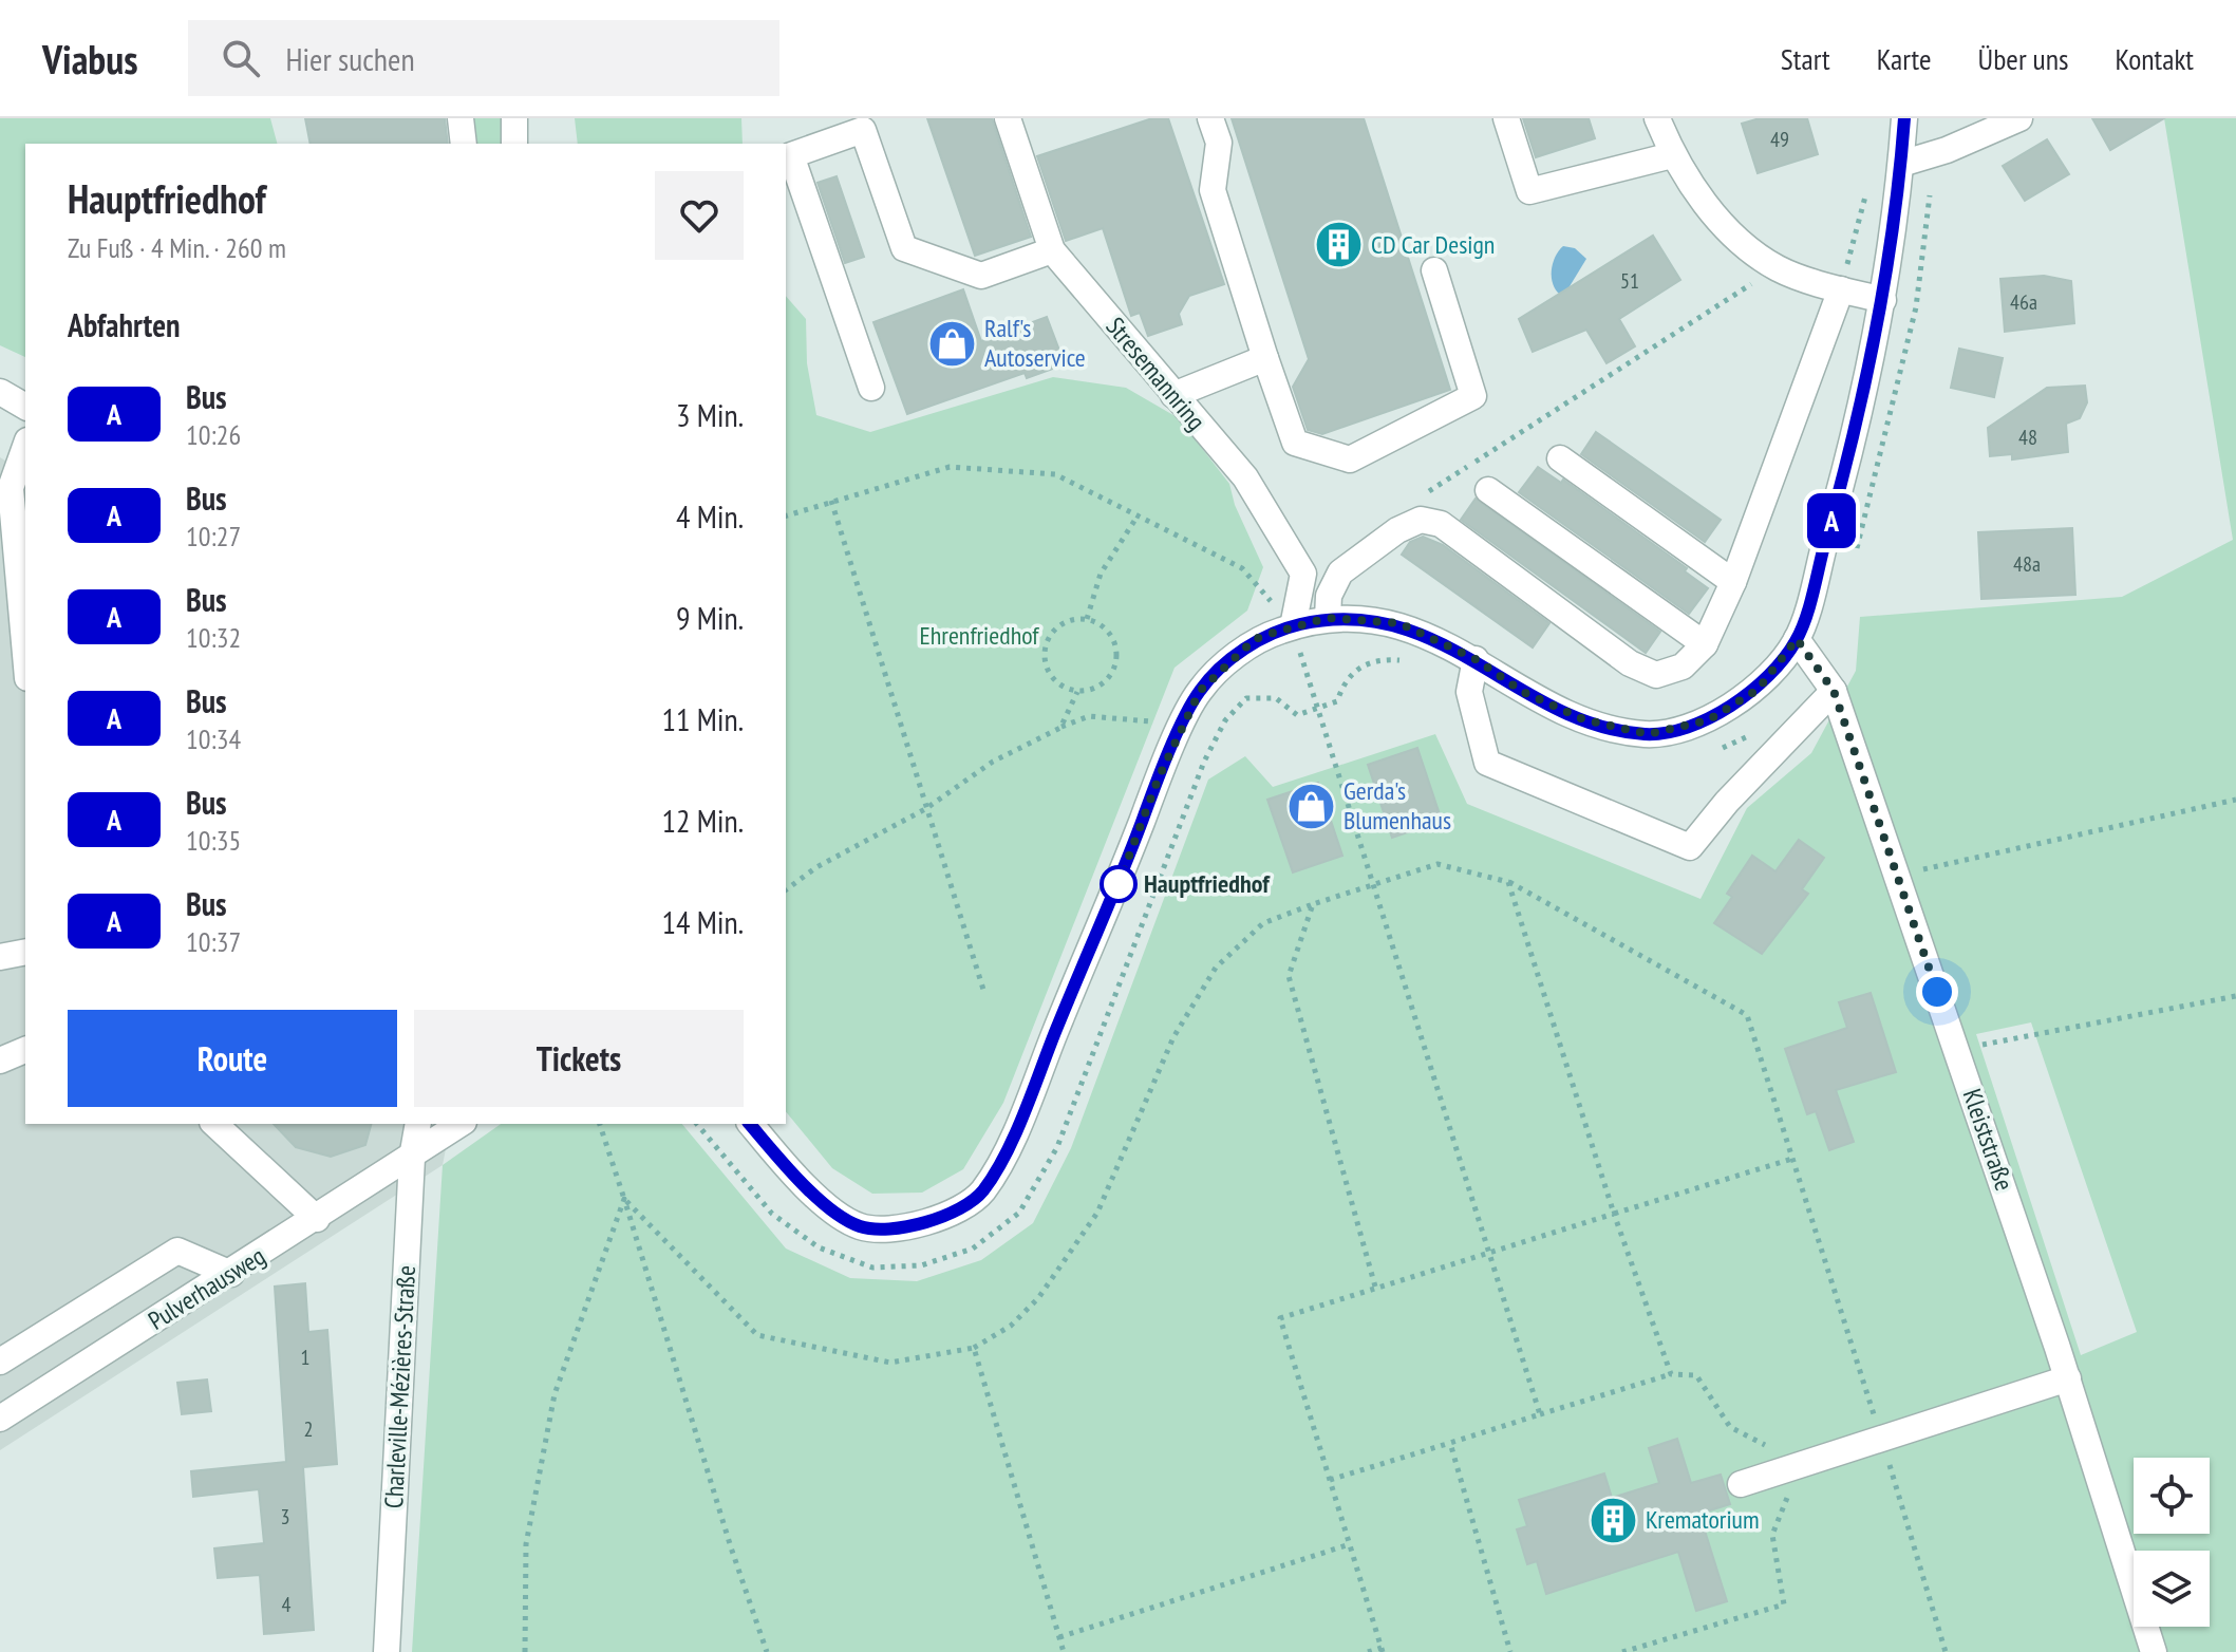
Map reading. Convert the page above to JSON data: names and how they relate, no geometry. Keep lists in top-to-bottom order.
{
  "streets": {
    "street": [
      "Stresemannring",
      "Kleiststraße",
      "Pulverhausweg",
      "Charleville-Mézières-Straße"
    ]
  },
  "crossings": [
    ["Pulverhausweg", "Charleville-Mézières-Straße"]
  ],
  "parks": ["Ehrenfriedhof"],
  "places": {
    "building": ["CD Car Design", "Krematorium"],
    "shop": ["Ralf's Autoservice", "Gerda's Blumenhaus"],
    "other": ["Hauptfriedhof"]
  },
  "lines": ["bus line A"],
  "house_numbers": [
    "49",
    "51",
    "46a",
    "48",
    "48a",
    "1",
    "2",
    "3",
    "4"
  ],
  "page": {
    "header": "Viabus",
    "search": "Hier suchen",
    "nav": [
      "Start",
      "Karte",
      "Über uns",
      "Kontakt"
    ],
    "on_map": "A",
    "heading": [
      ["Hauptfriedhof", "Zu Fuß · 4 Min. · 260 m"],
      "Abfahrten"
    ],
    "list": [
      {
        "mark": "A",
        "name": "Bus",
        "note": "10:26",
        "value": "3 Min."
      },
      {
        "mark": "A",
        "name": "Bus",
        "note": "10:27",
        "value": "4 Min."
      },
      {
        "mark": "A",
        "name": "Bus",
        "note": "10:32",
        "value": "9 Min."
      },
      {
        "mark": "A",
        "name": "Bus",
        "note": "10:34",
        "value": "11 Min."
      },
      {
        "mark": "A",
        "name": "Bus",
        "note": "10:35",
        "value": "12 Min."
      },
      {
        "mark": "A",
        "name": "Bus",
        "note": "10:37",
        "value": "14 Min."
      }
    ],
    "buttons": ["Route", "Tickets"]
  }
}
